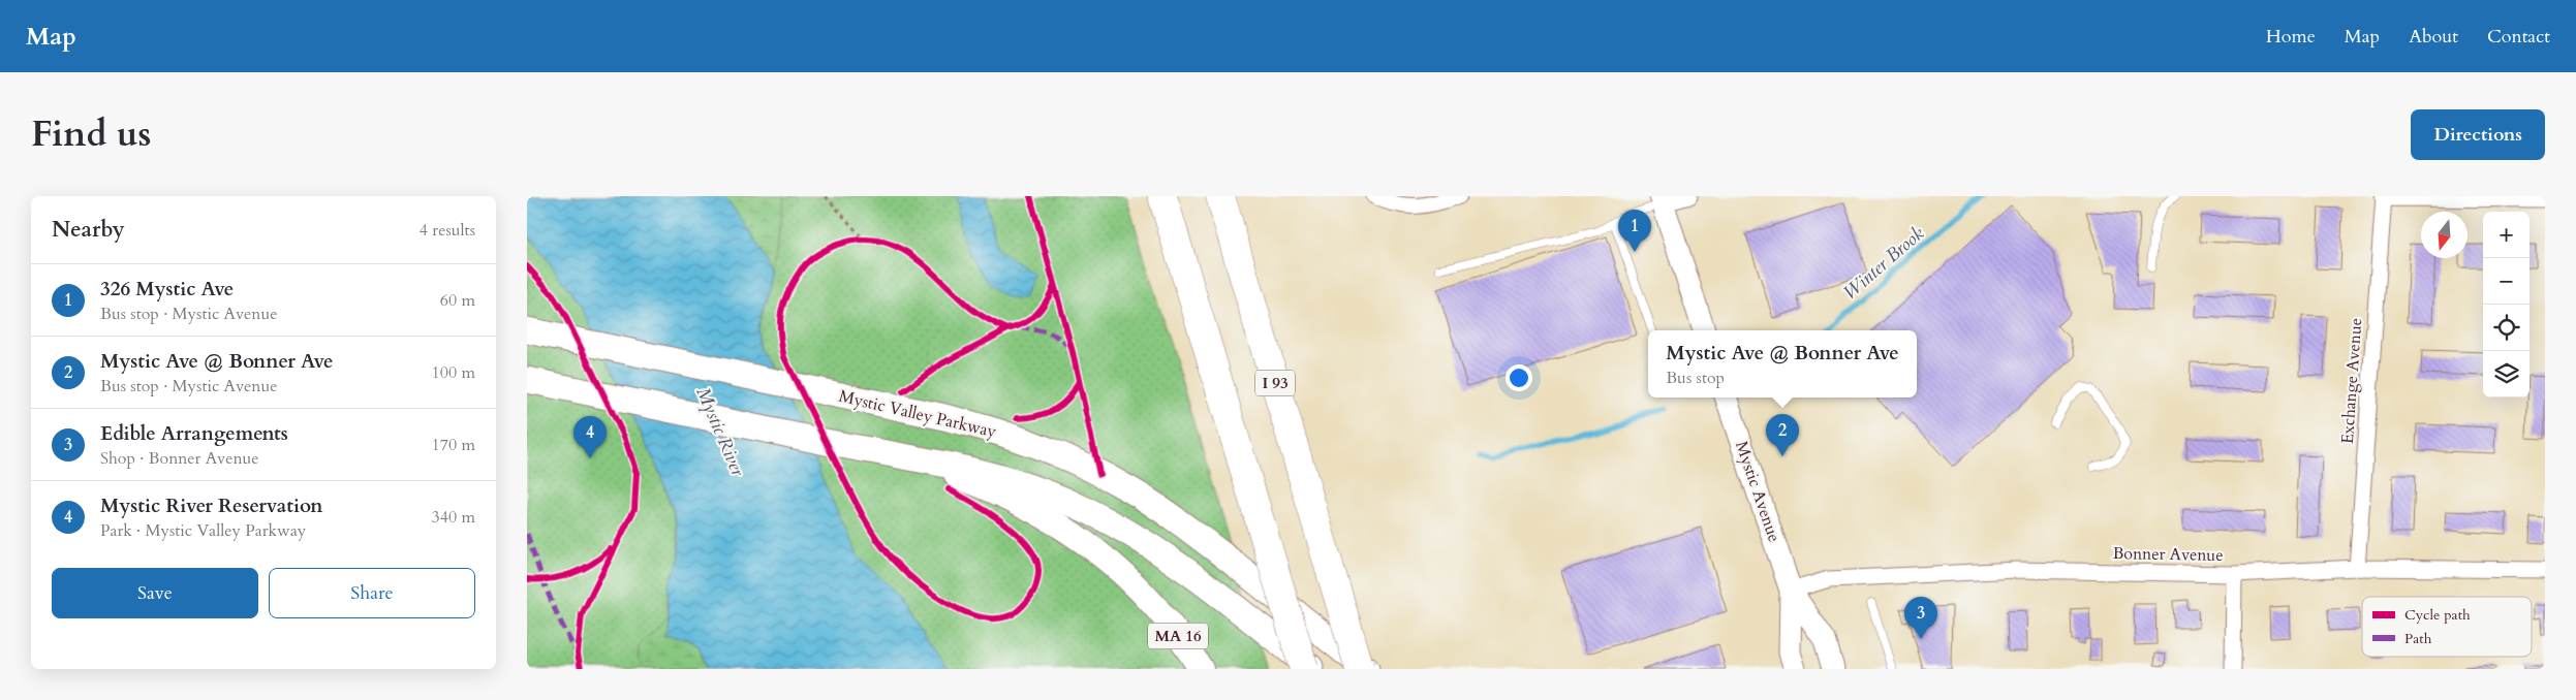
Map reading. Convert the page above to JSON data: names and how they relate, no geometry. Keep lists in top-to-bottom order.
{
  "streets": {
    "highway": ["I 93", "Mystic Valley Parkway", "MA 16"],
    "main road": ["Mystic Avenue"],
    "street": ["Exchange Avenue", "Bonner Avenue"]
  },
  "crossings": [
    ["Exchange Avenue", "Bonner Avenue"],
    ["Mystic Avenue", "Bonner Avenue"]
  ],
  "water": ["Winter Brook", "Mystic River"],
  "legend": ["Cycle path", "Path"],
  "north": "bottom",
  "page": {
    "header": "Map",
    "nav": [
      "Home",
      "Map",
      "About",
      "Contact"
    ],
    "title": "Find us",
    "buttons": [
      "Directions",
      ["Save", "Share"]
    ],
    "heading": ["Nearby", "4 results"],
    "pins": [
      "1",
      "2",
      "4",
      "3"
    ],
    "map_buttons": ["+", "−"],
    "list": [
      {
        "mark": "1",
        "name": "326 Mystic Ave",
        "note": "Bus stop · Mystic Avenue",
        "value": "60 m"
      },
      {
        "mark": "2",
        "name": "Mystic Ave @ Bonner Ave",
        "note": "Bus stop · Mystic Avenue",
        "value": "100 m"
      },
      {
        "mark": "3",
        "name": "Edible Arrangements",
        "note": "Shop · Bonner Avenue",
        "value": "170 m"
      },
      {
        "mark": "4",
        "name": "Mystic River Reservation",
        "note": "Park · Mystic Valley Parkway",
        "value": "340 m"
      }
    ],
    "popup": ["Mystic Ave @ Bonner Ave", "Bus stop"]
  }
}
